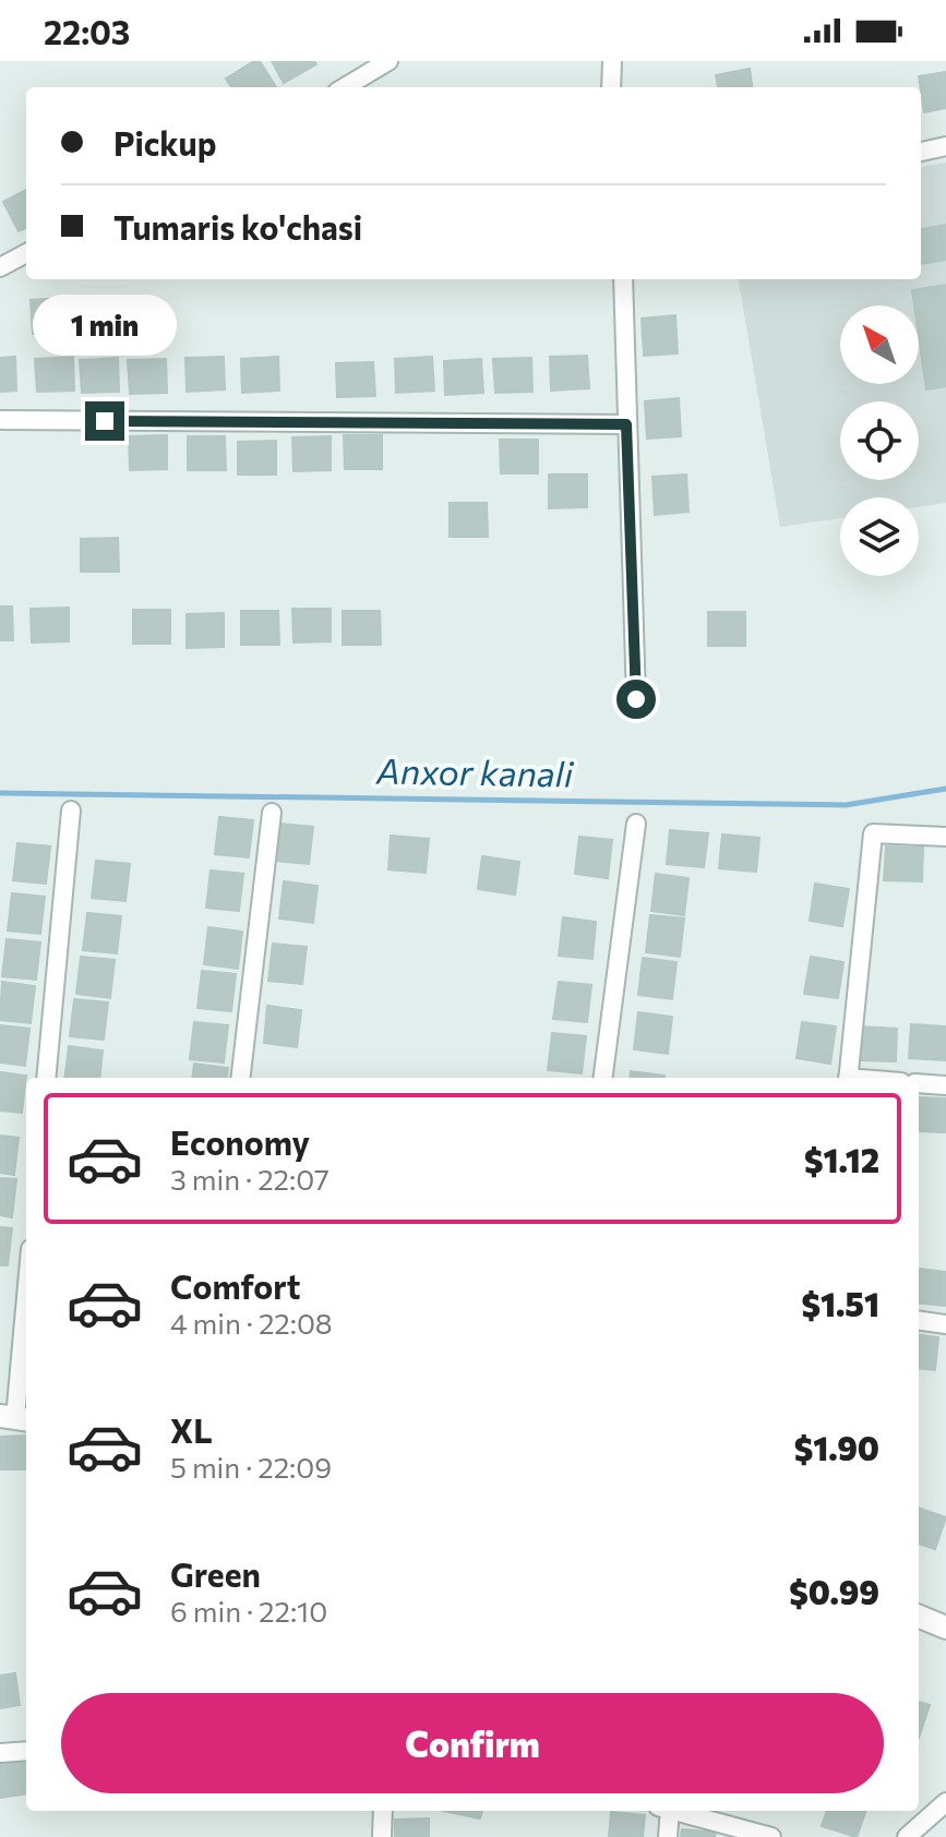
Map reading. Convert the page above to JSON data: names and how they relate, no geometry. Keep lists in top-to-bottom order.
{
  "water": ["Anxor kanali"],
  "north": "top left",
  "page": {
    "status": "22:03",
    "banner": ["Pickup", "Tumaris ko'chasi"],
    "bubble": "1 min",
    "list": [
      {
        "name": "Economy",
        "note": "3 min · 22:07",
        "value": "$1.12"
      },
      {
        "name": "Comfort",
        "note": "4 min · 22:08",
        "value": "$1.51"
      },
      {
        "name": "XL",
        "note": "5 min · 22:09",
        "value": "$1.90"
      },
      {
        "name": "Green",
        "note": "6 min · 22:10",
        "value": "$0.99"
      }
    ],
    "buttons": "Confirm"
  }
}
